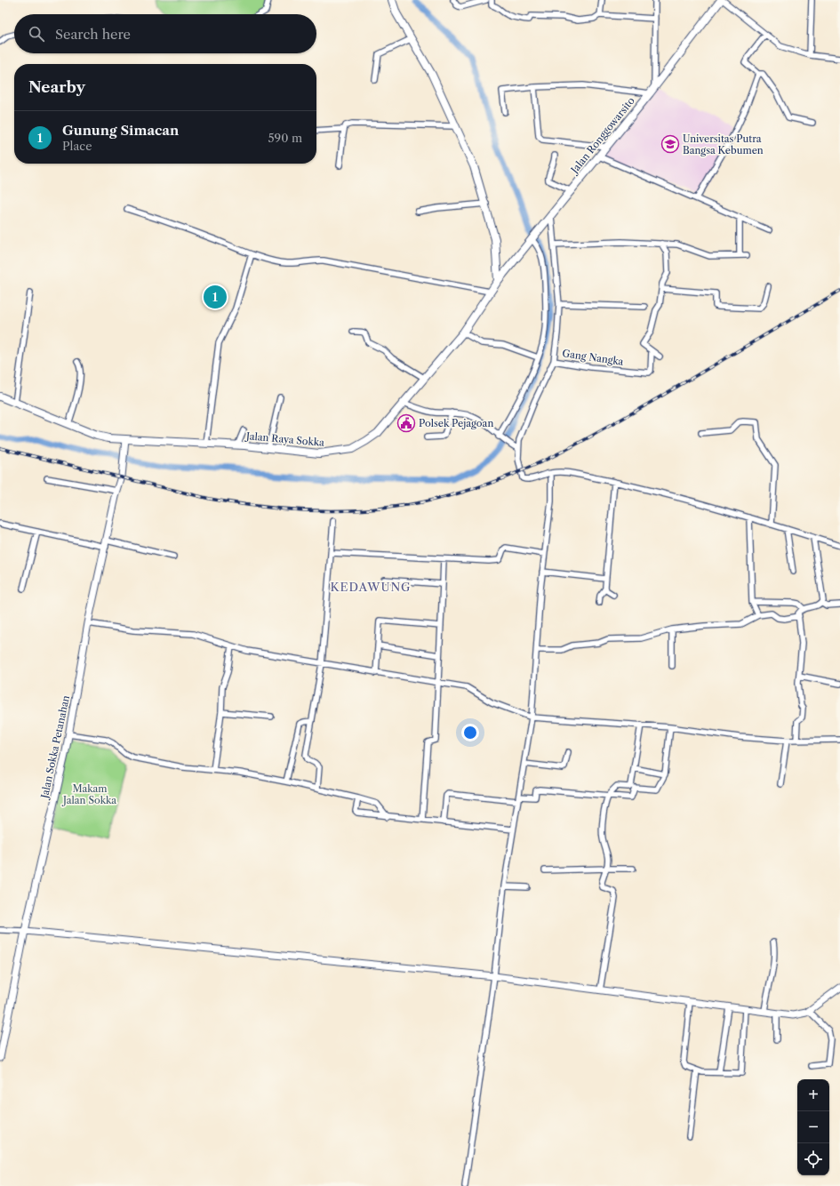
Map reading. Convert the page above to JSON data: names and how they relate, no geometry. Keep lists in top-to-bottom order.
{
  "streets": {
    "main road": ["Jalan Ronggowarsito", "Jalan Raya Sokka"],
    "street": ["Gang Nangka", "Jalan Sokka Petanahan"]
  },
  "crossings": [
    ["Jalan Ronggowarsito", "Jalan Raya Sokka"],
    ["Jalan Raya Sokka", "Jalan Sokka Petanahan"]
  ],
  "districts": ["KEDAWUNG"],
  "parks": ["Makam Jalan Sokka"],
  "places": {
    "school or university": ["Universitas Putra Bangsa Kebumen"],
    "public building": ["Polsek Pejagoan"]
  },
  "page": {
    "search": "Search here",
    "heading": "Nearby",
    "list": [
      {
        "mark": "1",
        "name": "Gunung Simacan",
        "note": "Place",
        "value": "590 m"
      }
    ],
    "pins": "1",
    "map_buttons": ["+", "−"]
  }
}
